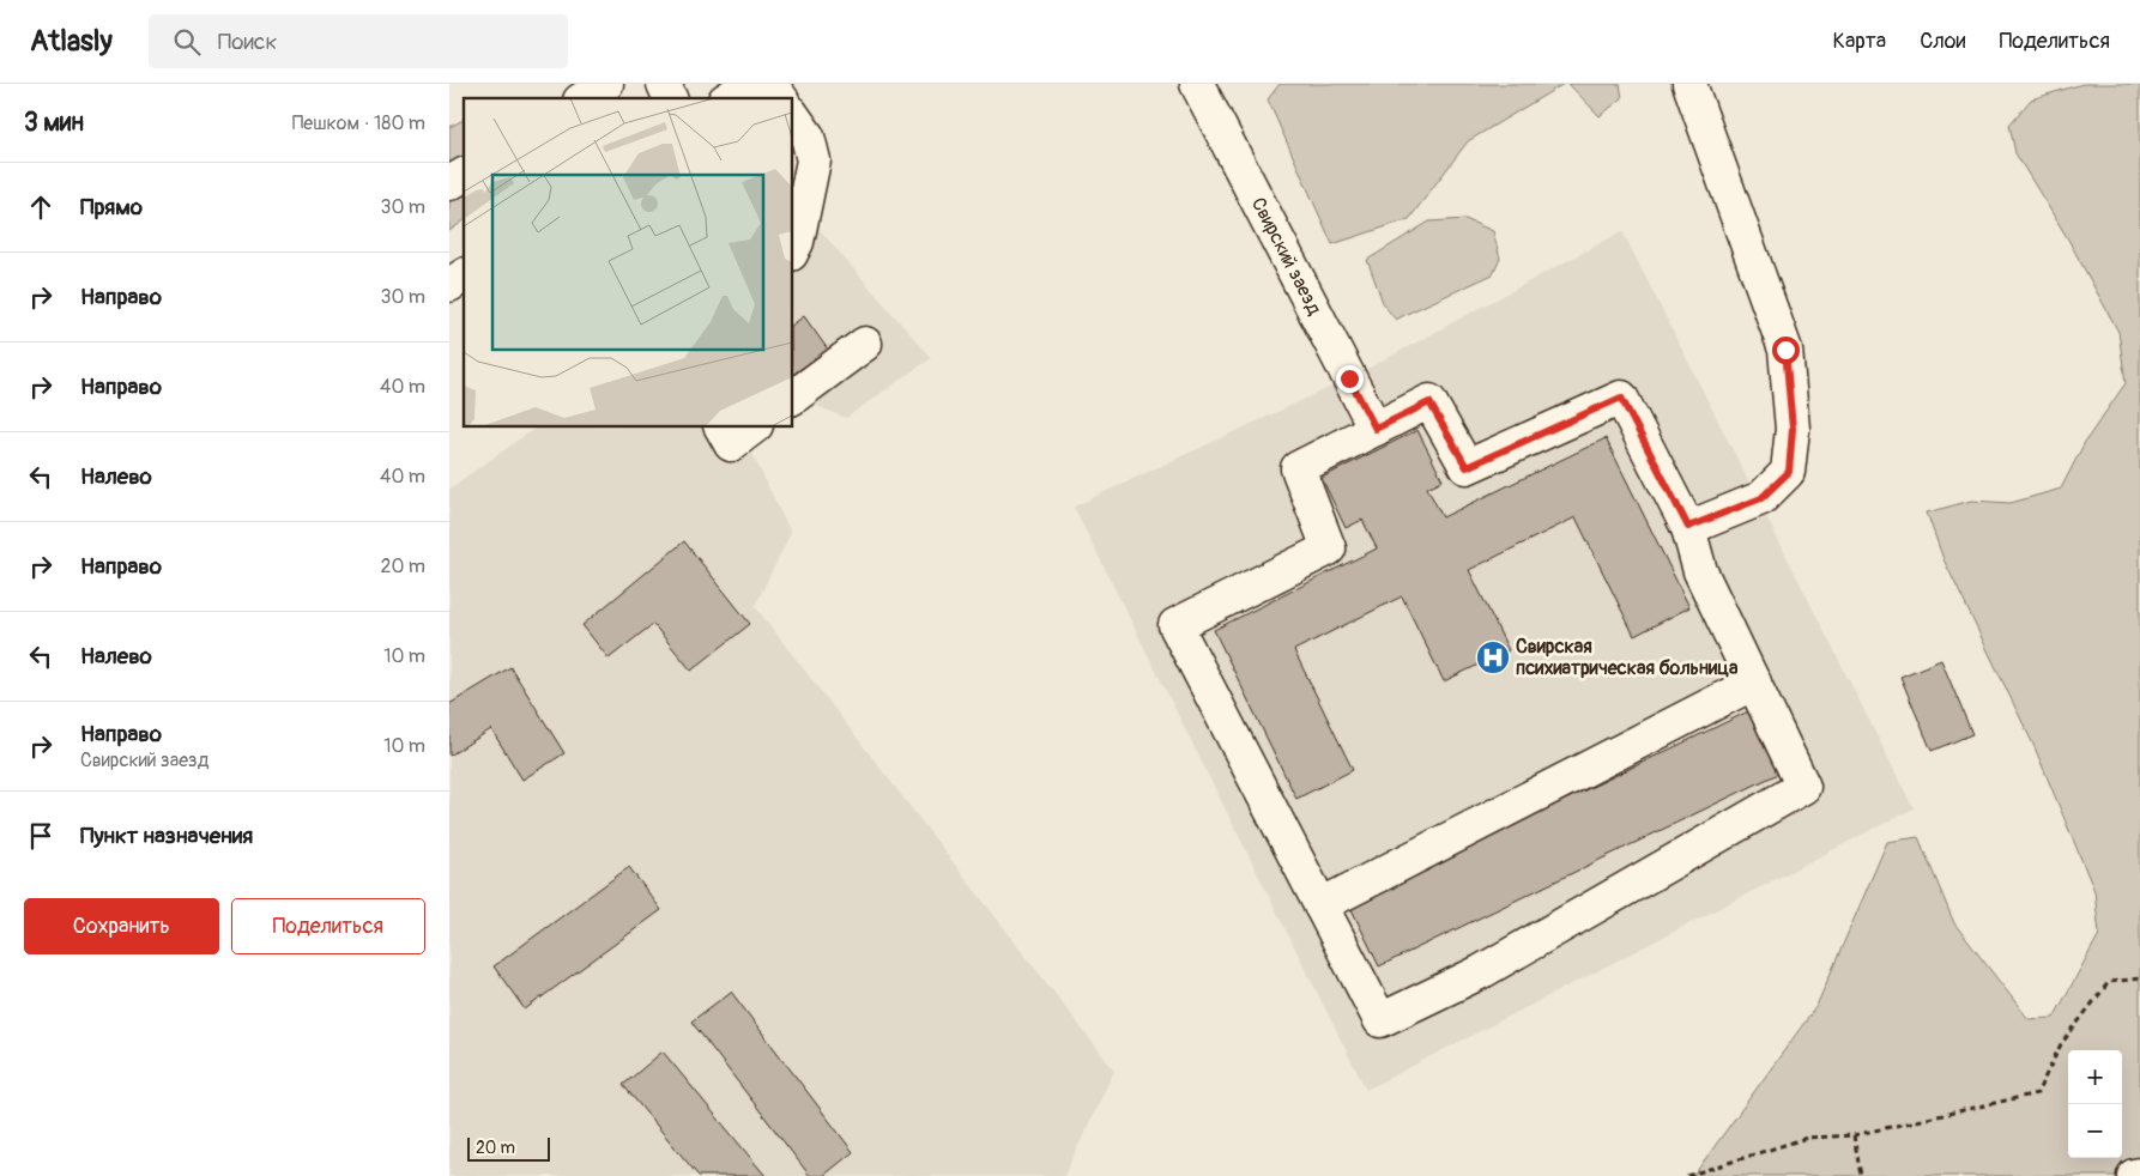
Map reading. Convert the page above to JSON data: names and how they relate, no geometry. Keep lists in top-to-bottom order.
{
  "streets": {
    "street": ["Свирский заезд"]
  },
  "places": {
    "hospital": ["Свирская психиатрическая больница"]
  },
  "scale_bar": "20 m",
  "page": {
    "header": "Atlasly",
    "search": "Поиск",
    "nav": ["Карта", "Слои", "Поделиться"],
    "heading": ["3 мин", "Пешком · 180 m"],
    "list": [
      ["Прямо", "30 m"],
      ["Направо", "30 m"],
      ["Направо", "40 m"],
      ["Налево", "40 m"],
      ["Направо", "20 m"],
      ["Налево", "10 m"],
      ["Направо", "Свирский заезд", "10 m"],
      "Пункт назначения"
    ],
    "buttons": ["Сохранить", "Поделиться"],
    "map_buttons": ["+", "−"],
    "scale": "20 m"
  }
}
